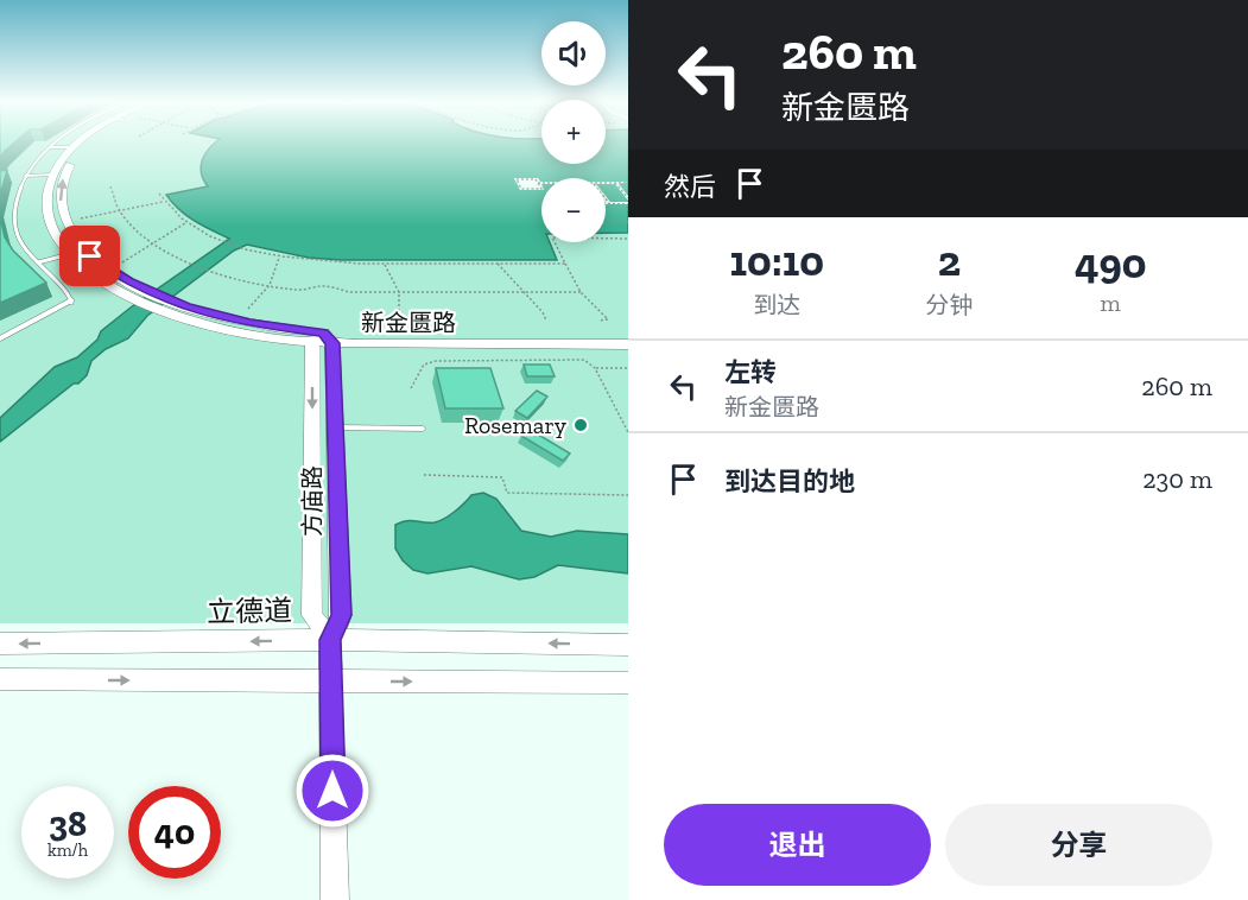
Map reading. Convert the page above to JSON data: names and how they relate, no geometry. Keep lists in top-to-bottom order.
{
  "streets": {
    "street": ["新金匮路", "方庙路", "立德道"]
  },
  "crossings": [
    ["新金匮路", "方庙路"],
    ["方庙路", "立德道"]
  ],
  "places": ["Rosemary"],
  "page": {
    "turn": ["260 m", "新金匮路"],
    "map_buttons": ["+", "−"],
    "then": "然后",
    "eta": [
      "10:10",
      "到达",
      "2",
      "分钟",
      "490",
      "m"
    ],
    "list": [
      {
        "name": "左转",
        "note": "新金匮路",
        "value": "260 m"
      },
      {
        "name": "到达目的地",
        "value": "230 m"
      }
    ],
    "speed": "38 km/h",
    "limit": "40",
    "buttons": ["退出", "分享"]
  }
}
